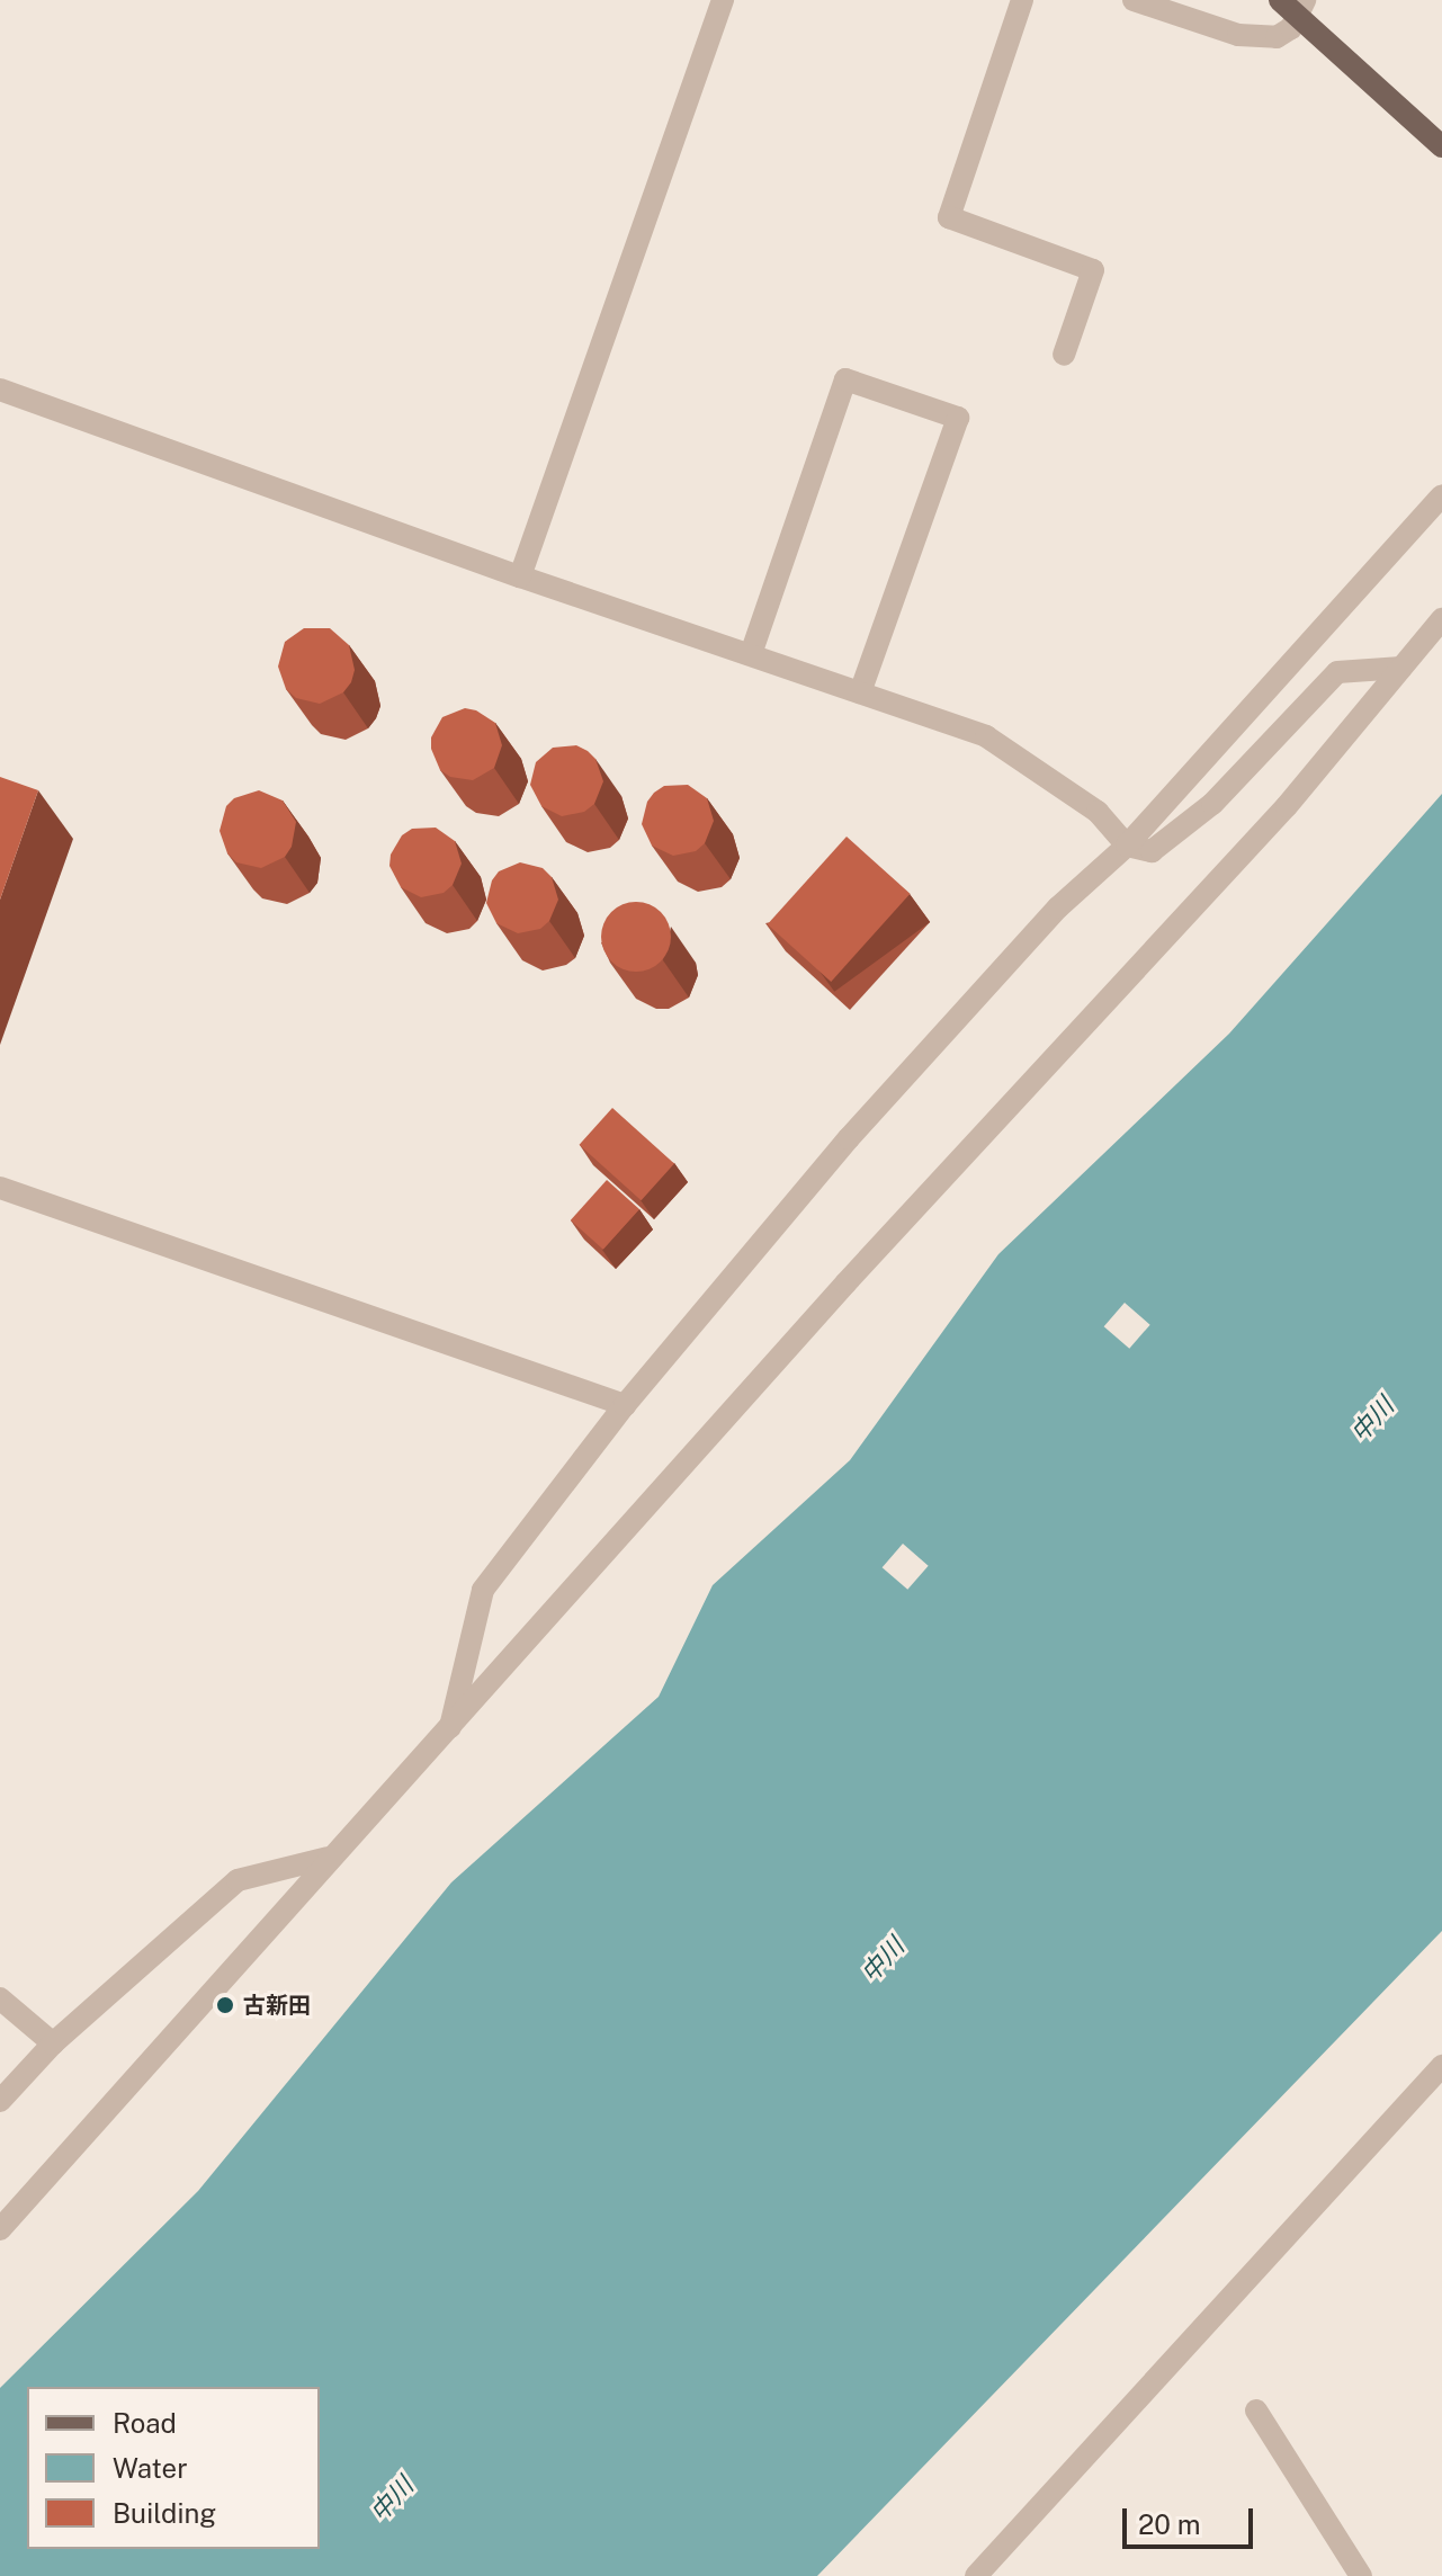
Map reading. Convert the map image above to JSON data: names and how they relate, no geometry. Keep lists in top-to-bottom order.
{
  "water": ["中川"],
  "places": ["古新田"],
  "legend": ["Road", "Water", "Building"],
  "scale_bar": "20 m"
}
